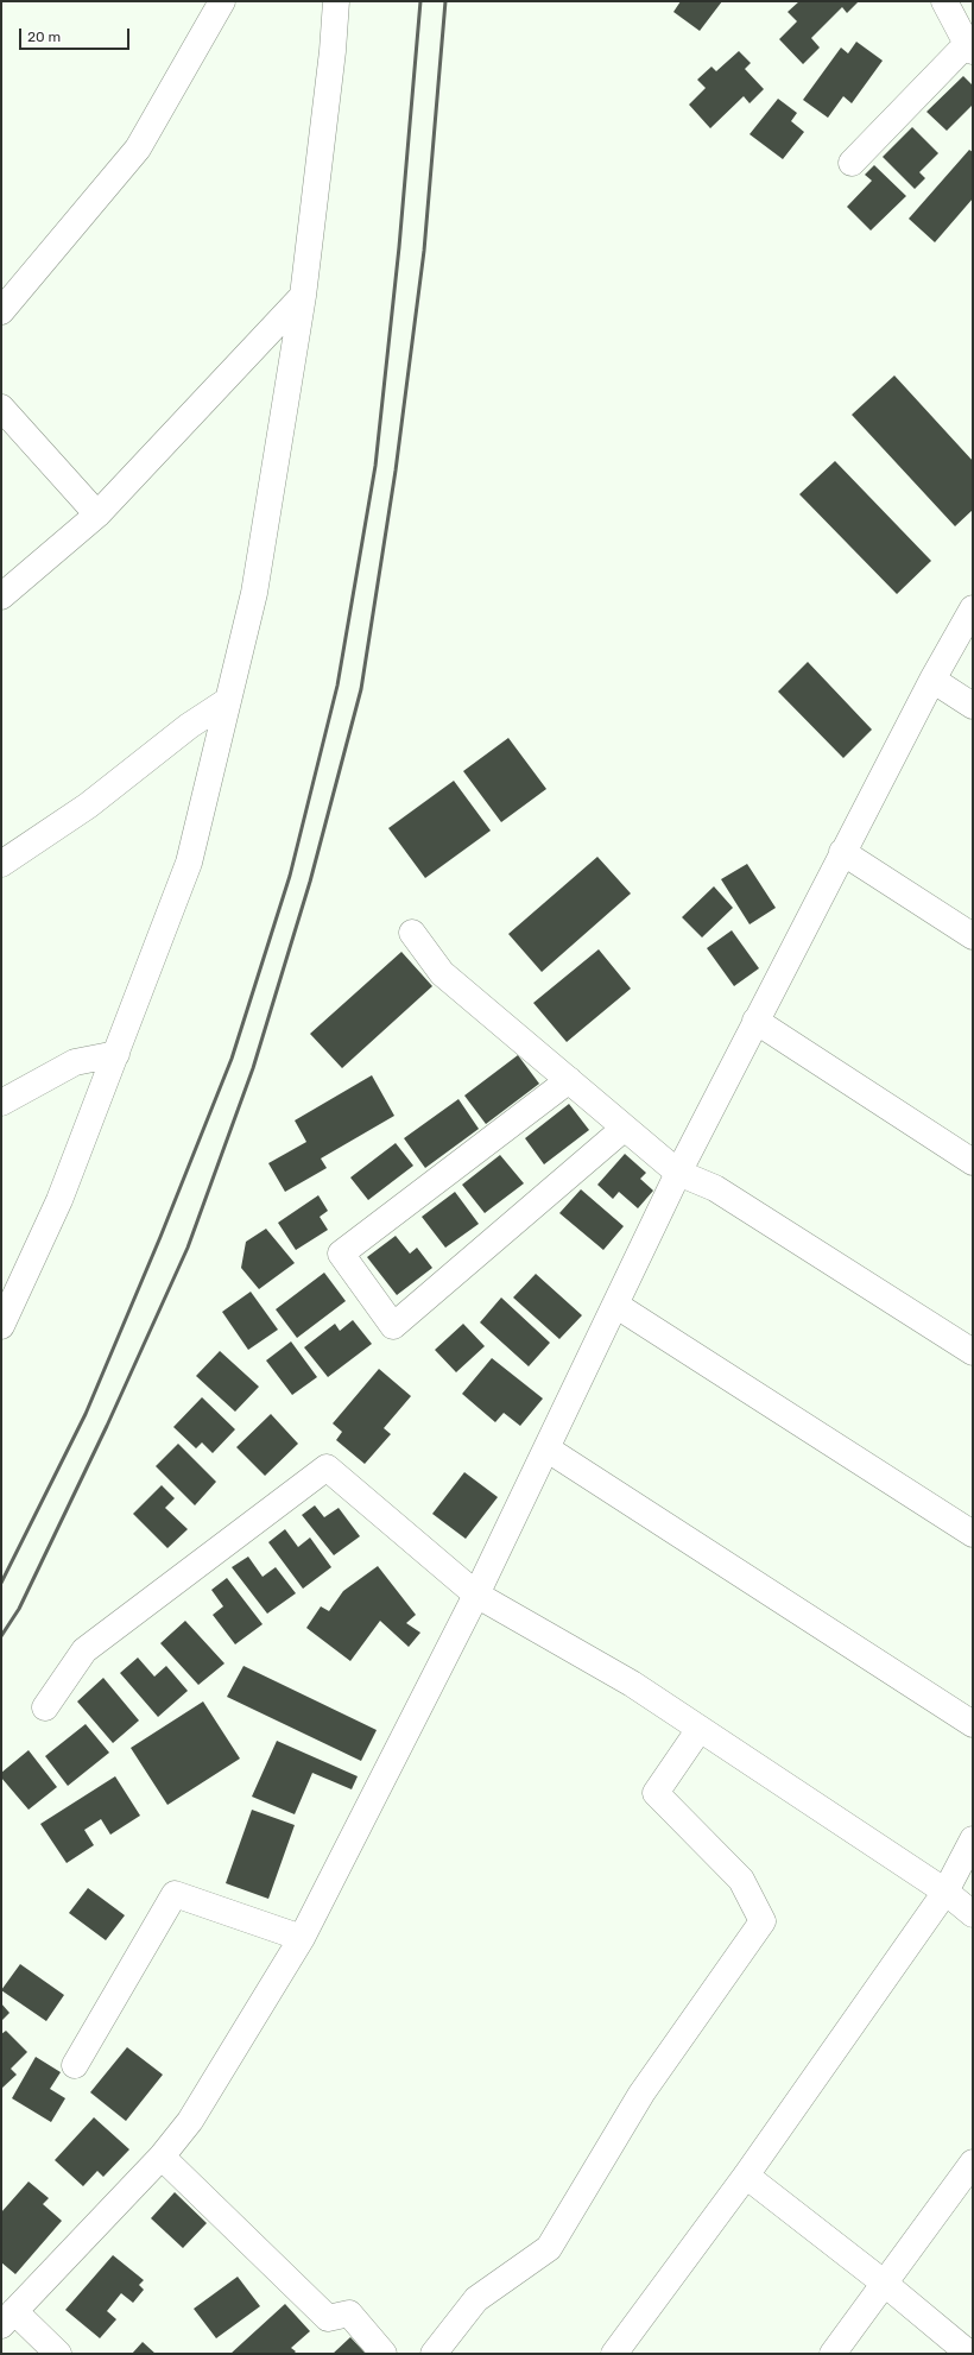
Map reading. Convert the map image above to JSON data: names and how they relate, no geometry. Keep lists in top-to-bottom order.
{
  "scale_bar": "20 m"
}
